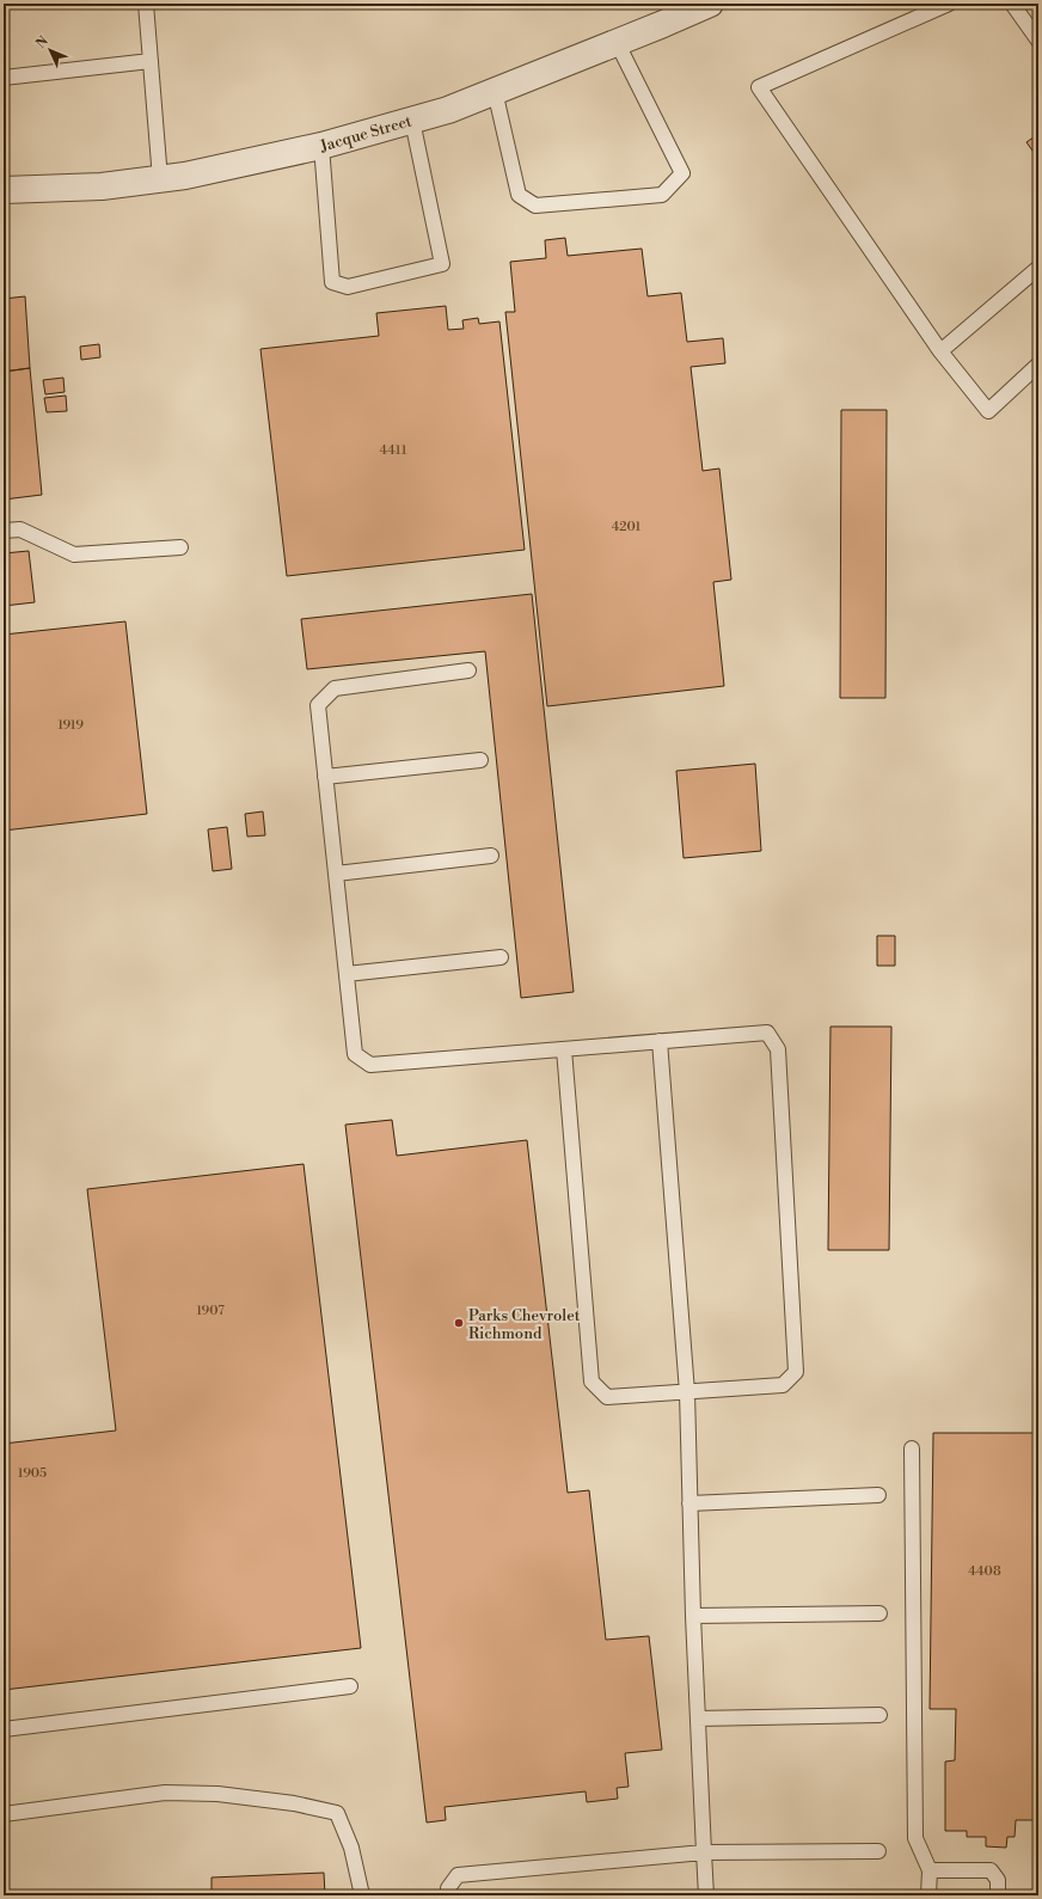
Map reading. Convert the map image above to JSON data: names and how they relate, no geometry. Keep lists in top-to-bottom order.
{
  "streets": {
    "street": ["Jacque Street"]
  },
  "places": ["Parks Chevrolet Richmond"],
  "house_numbers": [
    "4411",
    "4201",
    "1919",
    "1907",
    "1905",
    "4408"
  ],
  "north": "top left"
}
